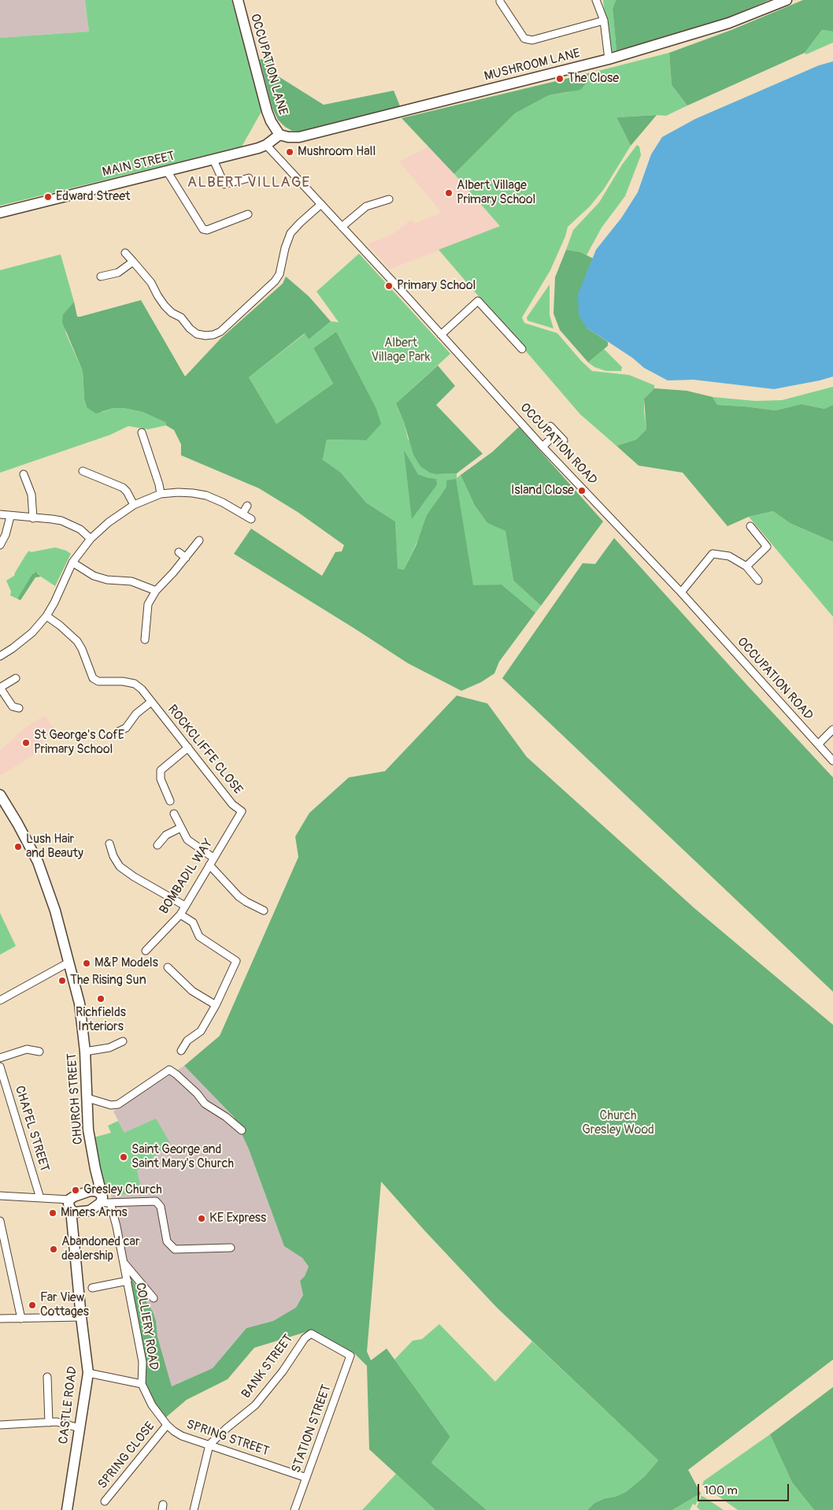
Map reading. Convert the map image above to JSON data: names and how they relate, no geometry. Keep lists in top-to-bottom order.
{
  "streets": {
    "street": [
      "OCCUPATION LANE",
      "MUSHROOM LANE",
      "MAIN STREET",
      "OCCUPATION ROAD",
      "ROCKCLIFFE CLOSE",
      "BOMBADIL WAY",
      "CHURCH STREET",
      "CHAPEL STREET",
      "COLLIERY ROAD",
      "BANK STREET",
      "CASTLE ROAD",
      "STATION STREET",
      "SPRING STREET",
      "SPRING CLOSE"
    ]
  },
  "crossings": [
    ["OCCUPATION LANE", "MUSHROOM LANE"],
    ["OCCUPATION LANE", "MAIN STREET"],
    ["MUSHROOM LANE", "MAIN STREET"],
    ["MAIN STREET", "OCCUPATION ROAD"],
    ["ROCKCLIFFE CLOSE", "BOMBADIL WAY"],
    ["CHURCH STREET", "COLLIERY ROAD"],
    ["COLLIERY ROAD", "SPRING STREET"],
    ["BANK STREET", "STATION STREET"],
    ["BANK STREET", "SPRING STREET"],
    ["STATION STREET", "SPRING STREET"],
    ["SPRING STREET", "SPRING CLOSE"]
  ],
  "districts": ["ALBERT VILLAGE"],
  "parks": ["Albert Village Park", "Church Gresley Wood"],
  "places": [
    "The Close",
    "Mushroom Hall",
    "Albert Village Primary School",
    "Edward Street",
    "Primary School",
    "Island Close",
    "St George's CofE Primary School",
    "Lush Hair and Beauty",
    "M&P Models",
    "The Rising Sun",
    "Richfields Interiors",
    "Saint George and Saint Mary's Church",
    "Gresley Church",
    "Miners Arms",
    "KE Express",
    "Abandoned car dealership",
    "Far View Cottages"
  ],
  "scale_bar": "100 m"
}
